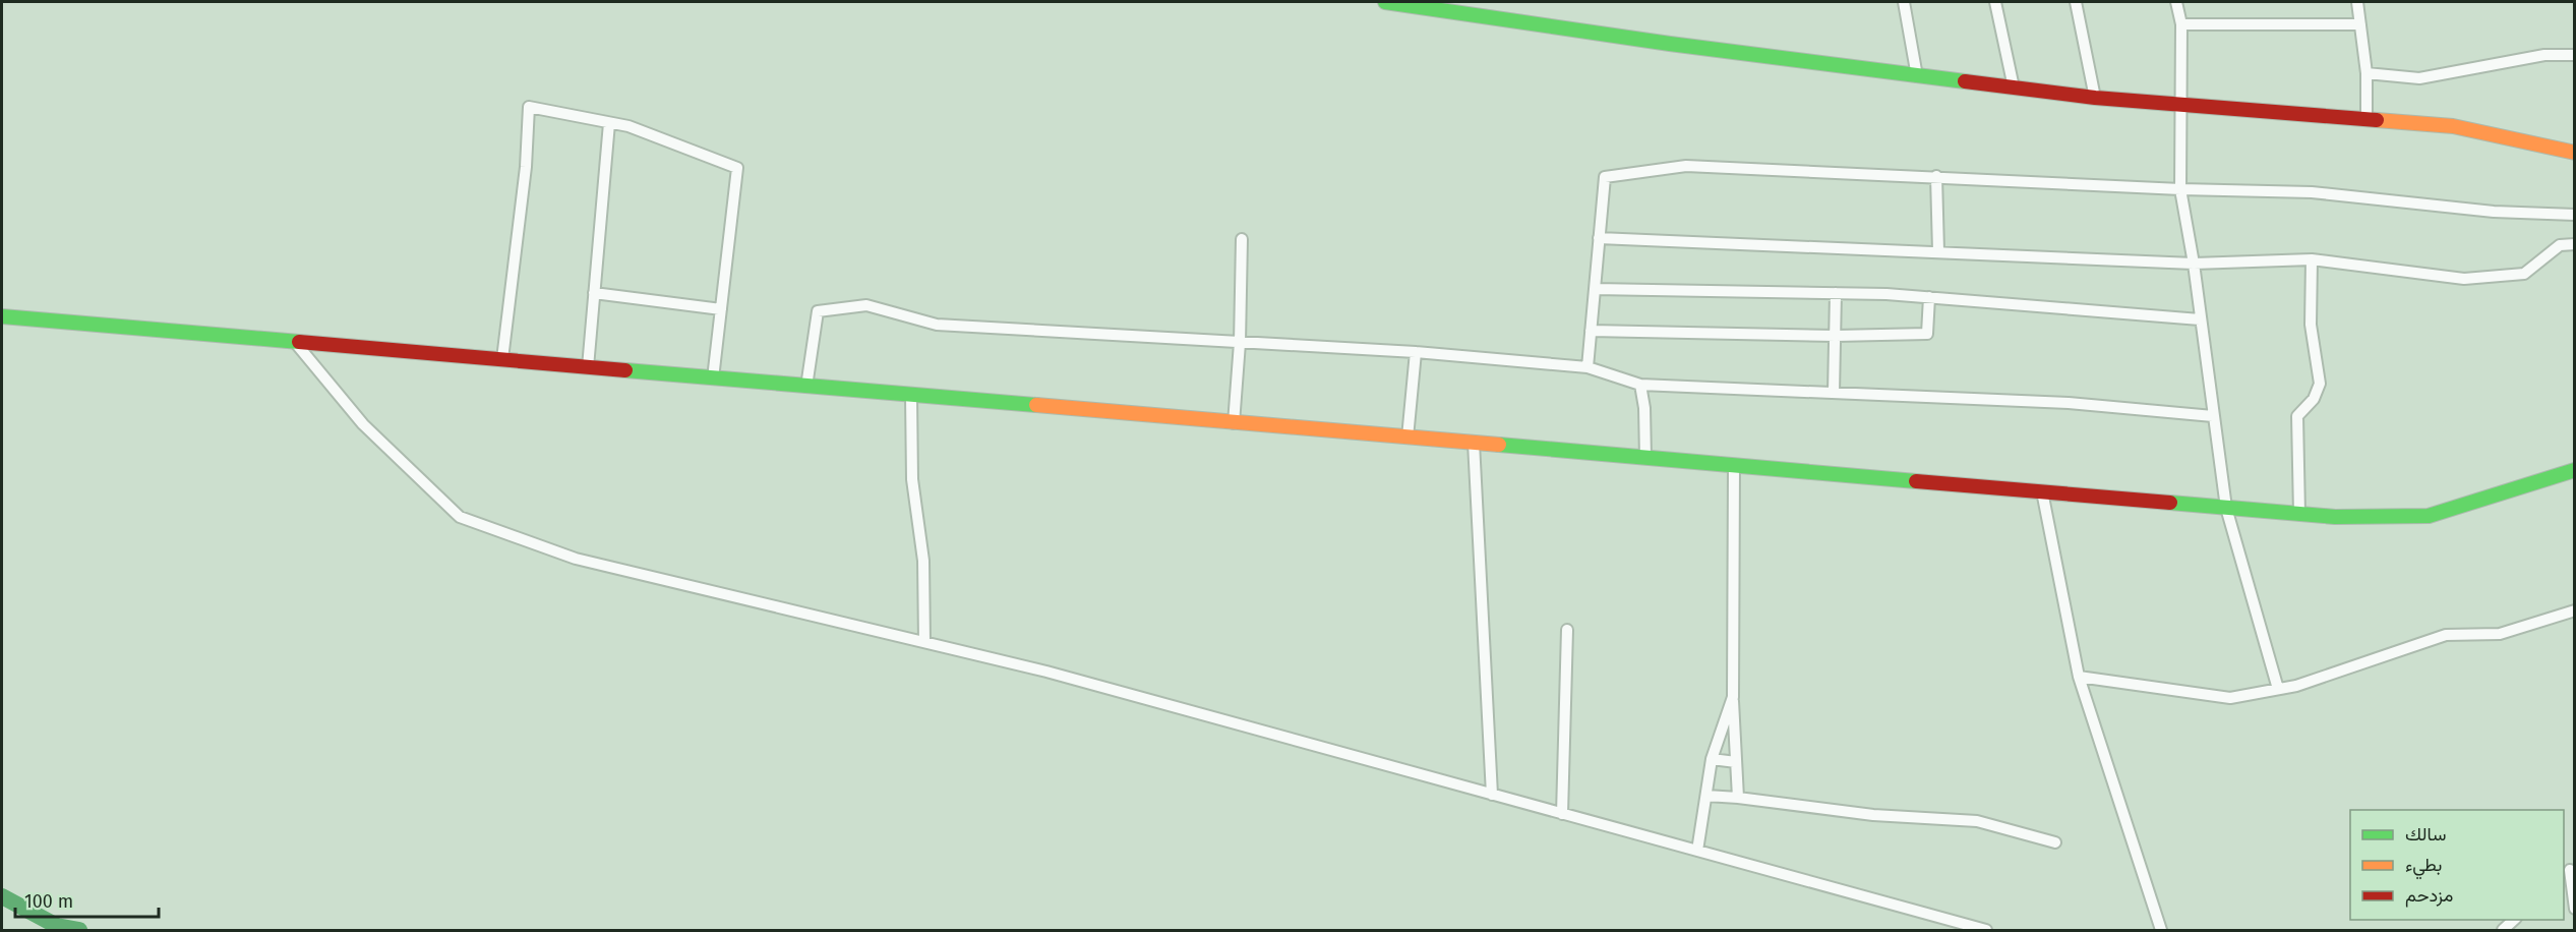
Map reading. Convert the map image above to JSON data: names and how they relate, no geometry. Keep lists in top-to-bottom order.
{
  "legend": ["سالك", "بطيء", "مزدحم"],
  "scale_bar": "100 m"
}
